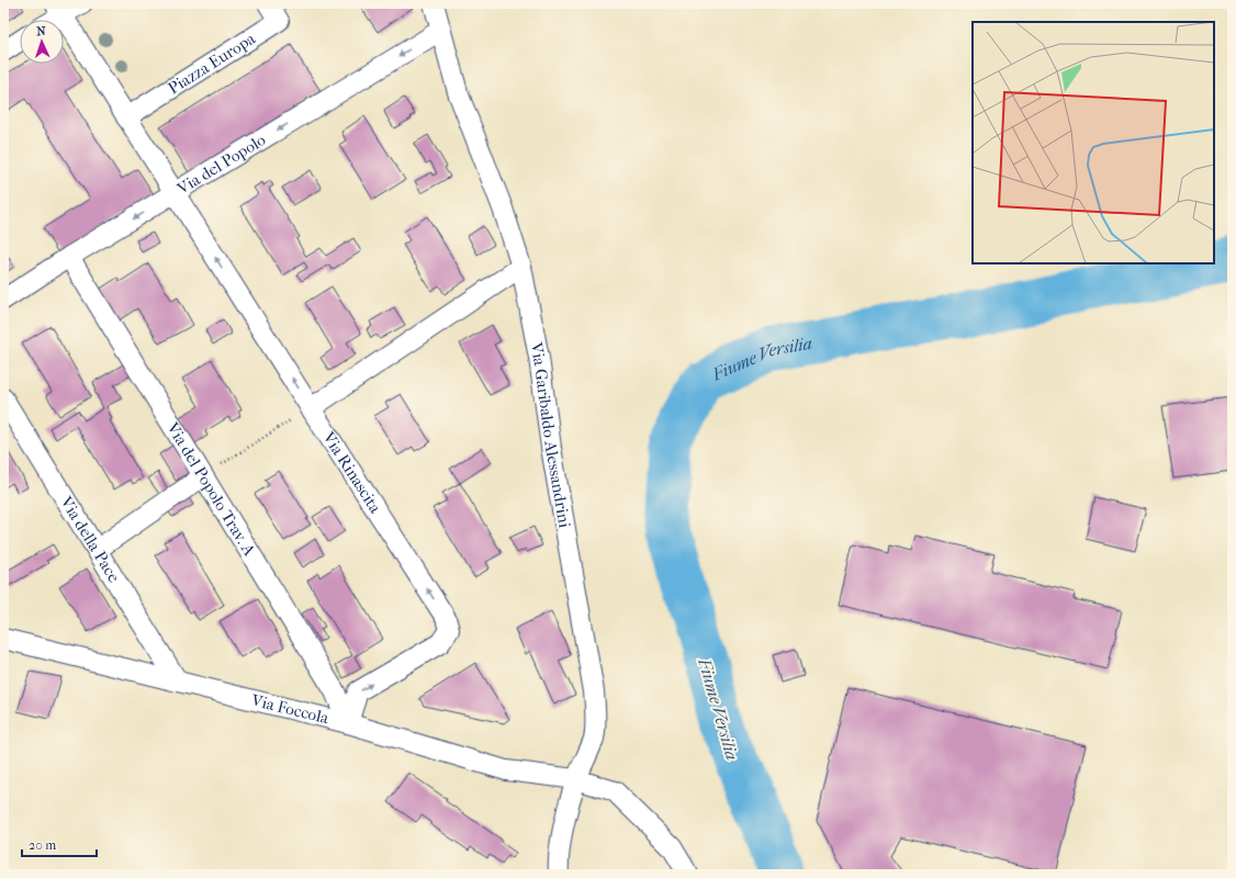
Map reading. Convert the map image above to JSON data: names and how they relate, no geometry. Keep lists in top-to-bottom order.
{
  "streets": {
    "street": [
      "Piazza Europa",
      "Via del Popolo",
      "Via Garibaldo Alessandrini",
      "Via Rinascita",
      "Via del Popolo Trav. A",
      "Via della Pace",
      "Via Foccola"
    ]
  },
  "crossings": [
    ["Piazza Europa", "Via Rinascita"],
    ["Via del Popolo", "Via Garibaldo Alessandrini"],
    ["Via del Popolo", "Via Rinascita"],
    ["Via del Popolo", "Via del Popolo Trav. A"],
    ["Via Garibaldo Alessandrini", "Via Foccola"],
    ["Via Rinascita", "Via del Popolo Trav. A"],
    ["Via Rinascita", "Via Foccola"],
    ["Via del Popolo Trav. A", "Via Foccola"],
    ["Via della Pace", "Via Foccola"]
  ],
  "one_way": ["Via del Popolo", "Via Rinascita"],
  "water": ["Fiume Versilia"],
  "scale_bar": "20 m",
  "north": "top"
}
